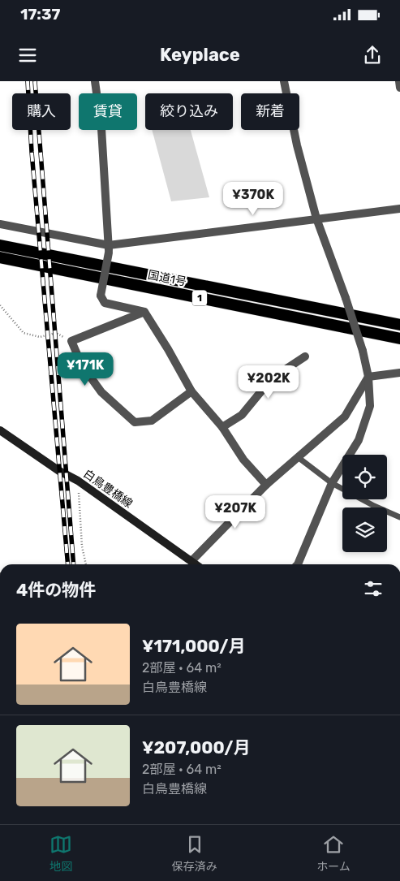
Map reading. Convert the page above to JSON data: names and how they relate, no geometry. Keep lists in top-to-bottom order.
{
  "streets": {
    "highway": ["国道1号", "1"],
    "main road": ["白鳥豊橋線"]
  },
  "page": {
    "status": "17:37",
    "header": "Keyplace",
    "chip": [
      "購入",
      "賃貸",
      "絞り込み",
      "新着"
    ],
    "price": [
      "¥370K",
      "¥171K",
      "¥202K",
      "¥207K"
    ],
    "heading": "4件の物件",
    "list": [
      {
        "name": "¥171,000/月",
        "note": "2部屋 · 64 m² · 白鳥豊橋線"
      },
      {
        "name": "¥207,000/月",
        "note": "2部屋 · 64 m² · 白鳥豊橋線"
      }
    ],
    "tabs": ["地図", "保存済み", "ホーム"]
  }
}
